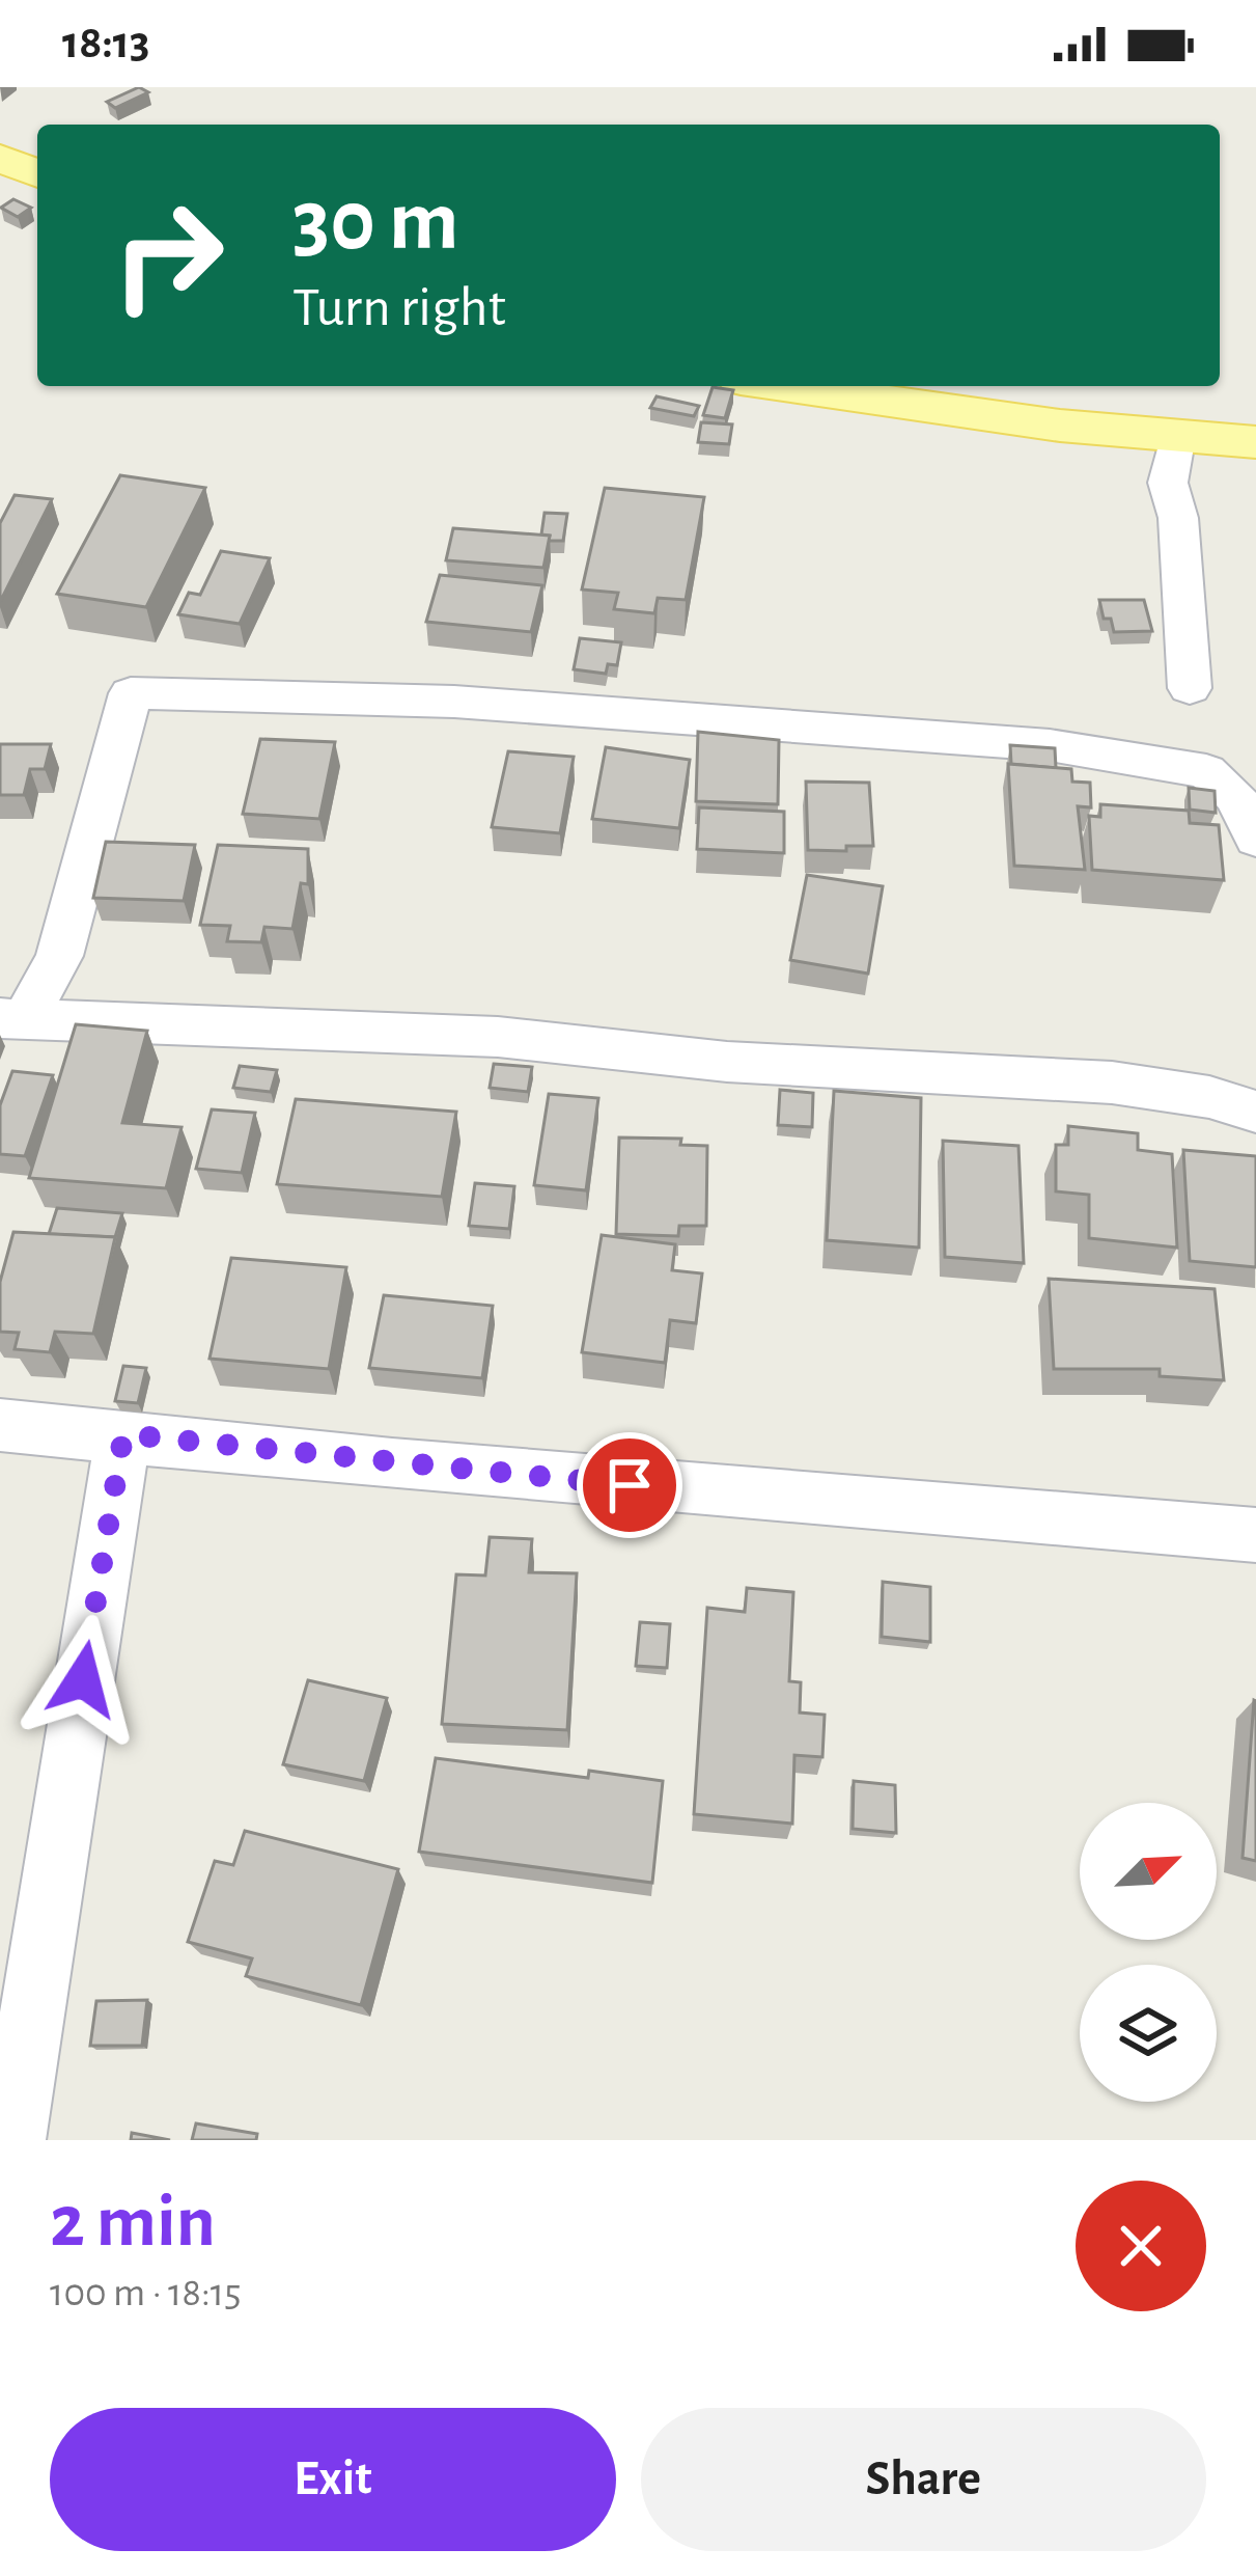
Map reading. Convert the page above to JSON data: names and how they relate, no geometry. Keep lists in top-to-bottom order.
{
  "north": "top right",
  "page": {
    "status": "18:13",
    "turn": ["30 m", "Turn right"],
    "heading": ["2 min", "100 m · 18:15"],
    "buttons": ["Exit", "Share"]
  }
}
